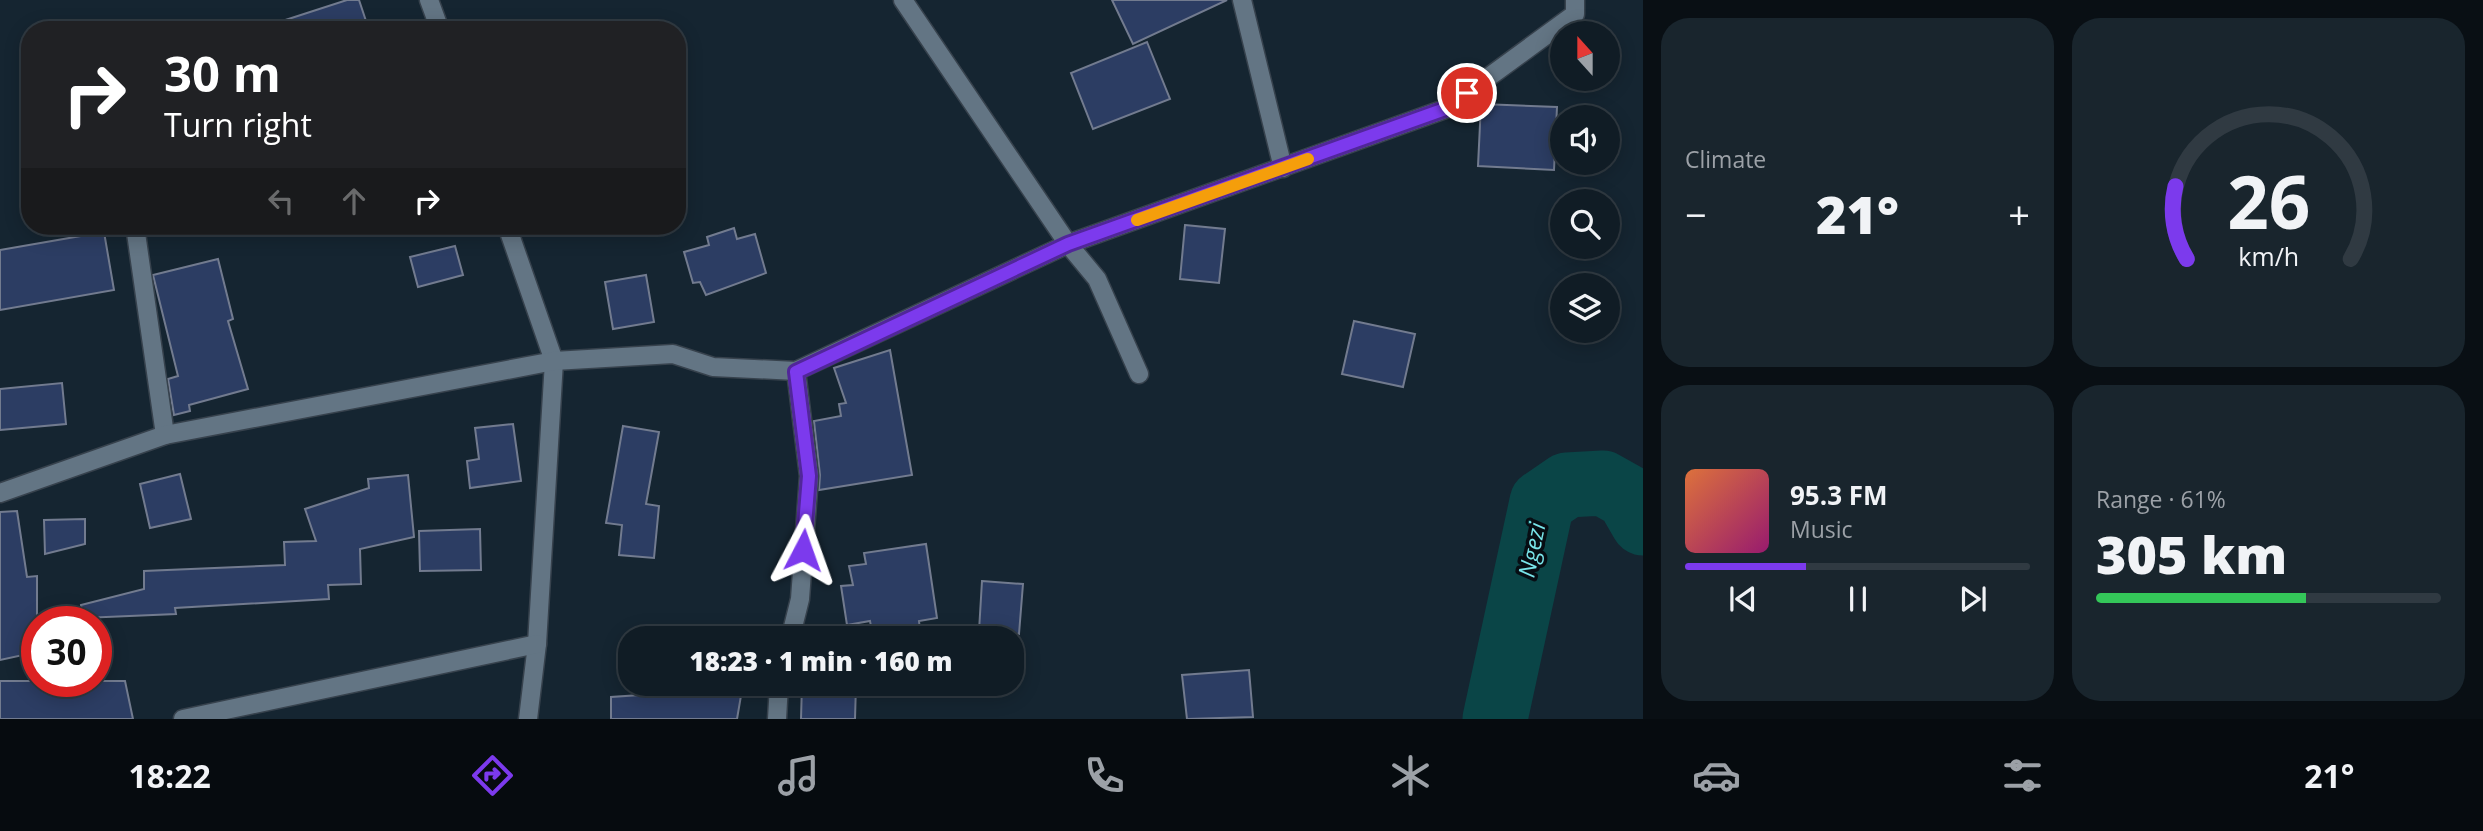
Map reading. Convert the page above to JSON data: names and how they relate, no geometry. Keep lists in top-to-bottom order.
{
  "water": ["Ngezi"],
  "north": "top",
  "page": {
    "tile": [
      "Climate",
      ["Range · 61%", "305 km"]
    ],
    "turn": ["30 m", "Turn right"],
    "heat": ["−", "21°", "+"],
    "song": ["95.3 FM", "Music"],
    "limit": "30",
    "trip": "18:23 · 1 min · 160 m",
    "tabs": ["18:22", "21°"],
    "gauge": ["26", "km/h"]
  }
}
